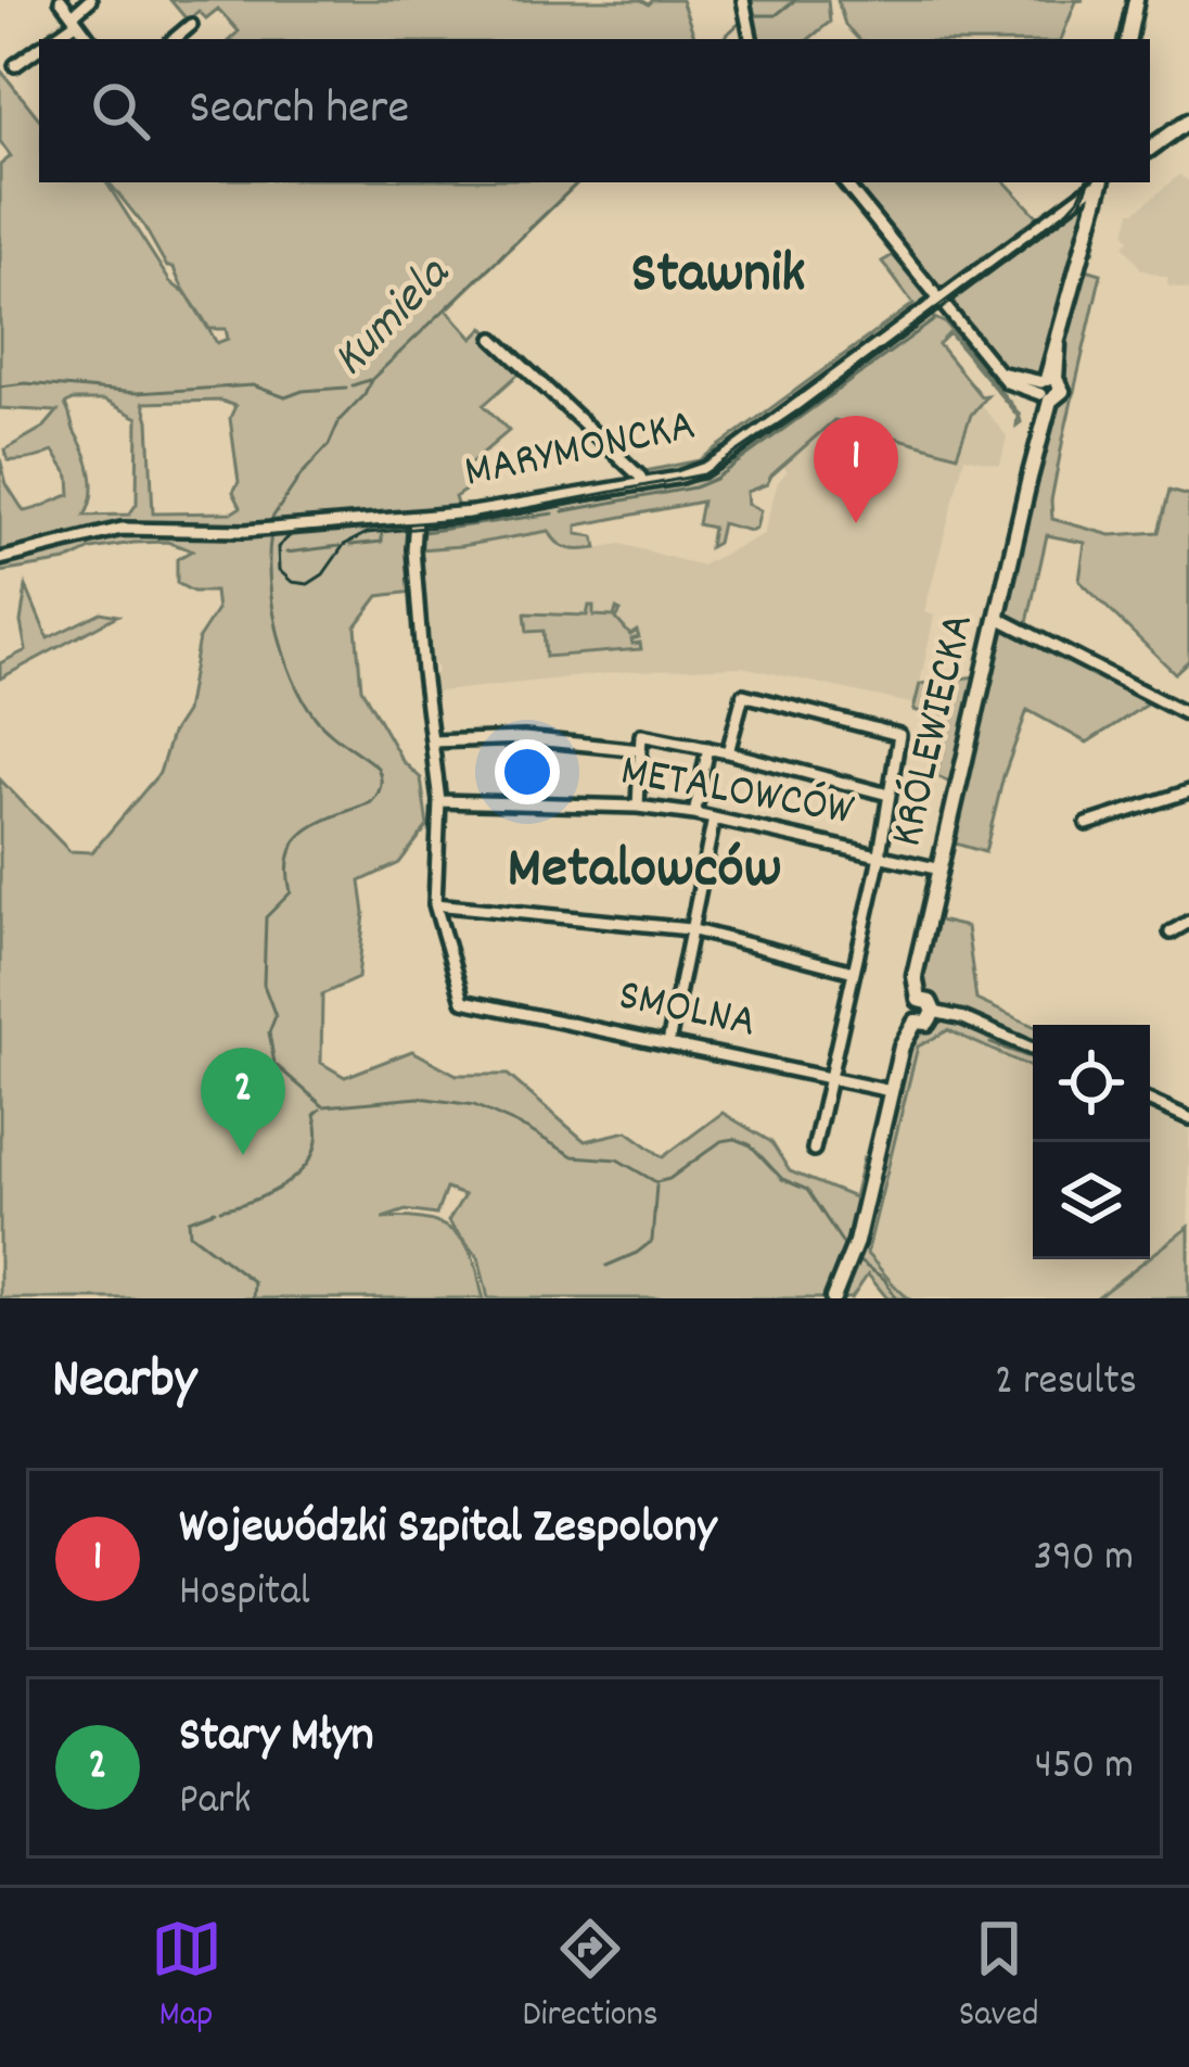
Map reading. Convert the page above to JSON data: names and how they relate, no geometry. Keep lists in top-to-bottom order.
{
  "streets": {
    "main road": ["KRÓLEWIECKA"],
    "street": ["MARYMONCKA", "METALOWCÓW", "SMOLNA"]
  },
  "crossings": [
    ["KRÓLEWIECKA", "METALOWCÓW"]
  ],
  "districts": ["Stawnik", "Metalowców"],
  "water": ["Kumiela"],
  "page": {
    "search": "Search here",
    "pins": ["1", "2"],
    "heading": ["Nearby", "2 results"],
    "list": [
      {
        "mark": "1",
        "name": "Wojewódzki Szpital Zespolony",
        "note": "Hospital",
        "value": "390 m"
      },
      {
        "mark": "2",
        "name": "Stary Młyn",
        "note": "Park",
        "value": "450 m"
      }
    ],
    "nav": ["Map", "Directions", "Saved"]
  }
}
